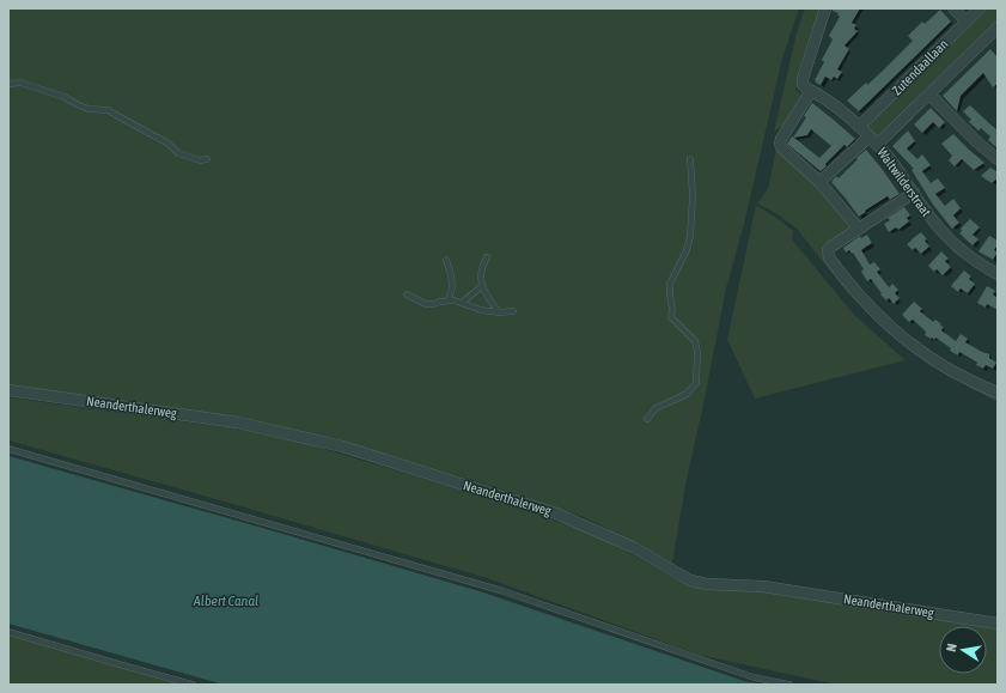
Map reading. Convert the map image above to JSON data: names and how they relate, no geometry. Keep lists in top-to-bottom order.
{
  "streets": {
    "street": ["Zutendaallaan", "Waltwilderstraat", "Neanderthalerweg"]
  },
  "crossings": [
    ["Zutendaallaan", "Waltwilderstraat"]
  ],
  "water": ["Albert Canal"],
  "north": "left"
}
